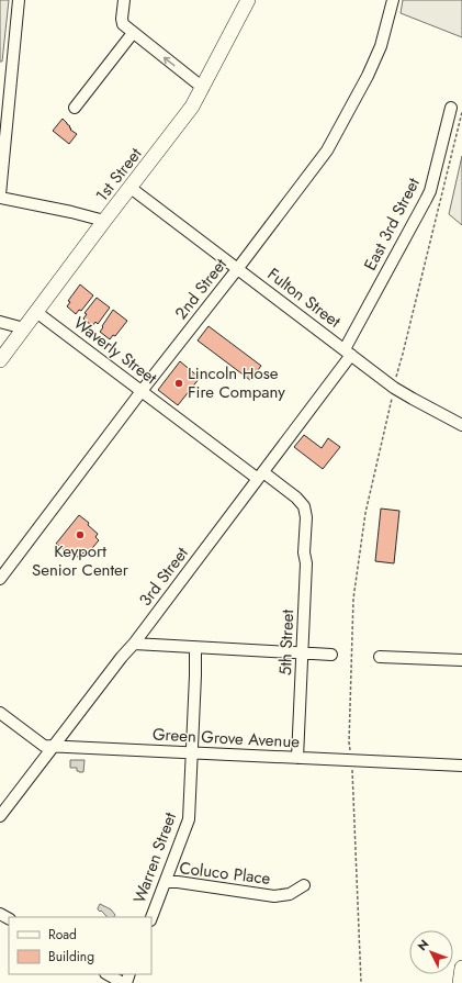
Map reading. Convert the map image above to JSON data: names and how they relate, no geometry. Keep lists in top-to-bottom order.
{
  "streets": {
    "main road": ["1st Street"],
    "street": [
      "East 3rd Street",
      "2nd Street",
      "Fulton Street",
      "Waverly Street",
      "3rd Street",
      "5th Street",
      "Green Grove Avenue",
      "Warren Street",
      "Coluco Place"
    ]
  },
  "crossings": [
    ["1st Street", "Fulton Street"],
    ["1st Street", "Waverly Street"],
    ["East 3rd Street", "Fulton Street"],
    ["East 3rd Street", "3rd Street"],
    ["2nd Street", "Fulton Street"],
    ["2nd Street", "Waverly Street"],
    ["Fulton Street", "3rd Street"],
    ["Waverly Street", "3rd Street"],
    ["Waverly Street", "5th Street"],
    ["3rd Street", "Green Grove Avenue"],
    ["5th Street", "Green Grove Avenue"],
    ["Green Grove Avenue", "Warren Street"],
    ["Warren Street", "Coluco Place"]
  ],
  "places": ["Lincoln Hose Fire Company", "Keyport Senior Center"],
  "legend": ["Road", "Building"],
  "north": "top left"
}
